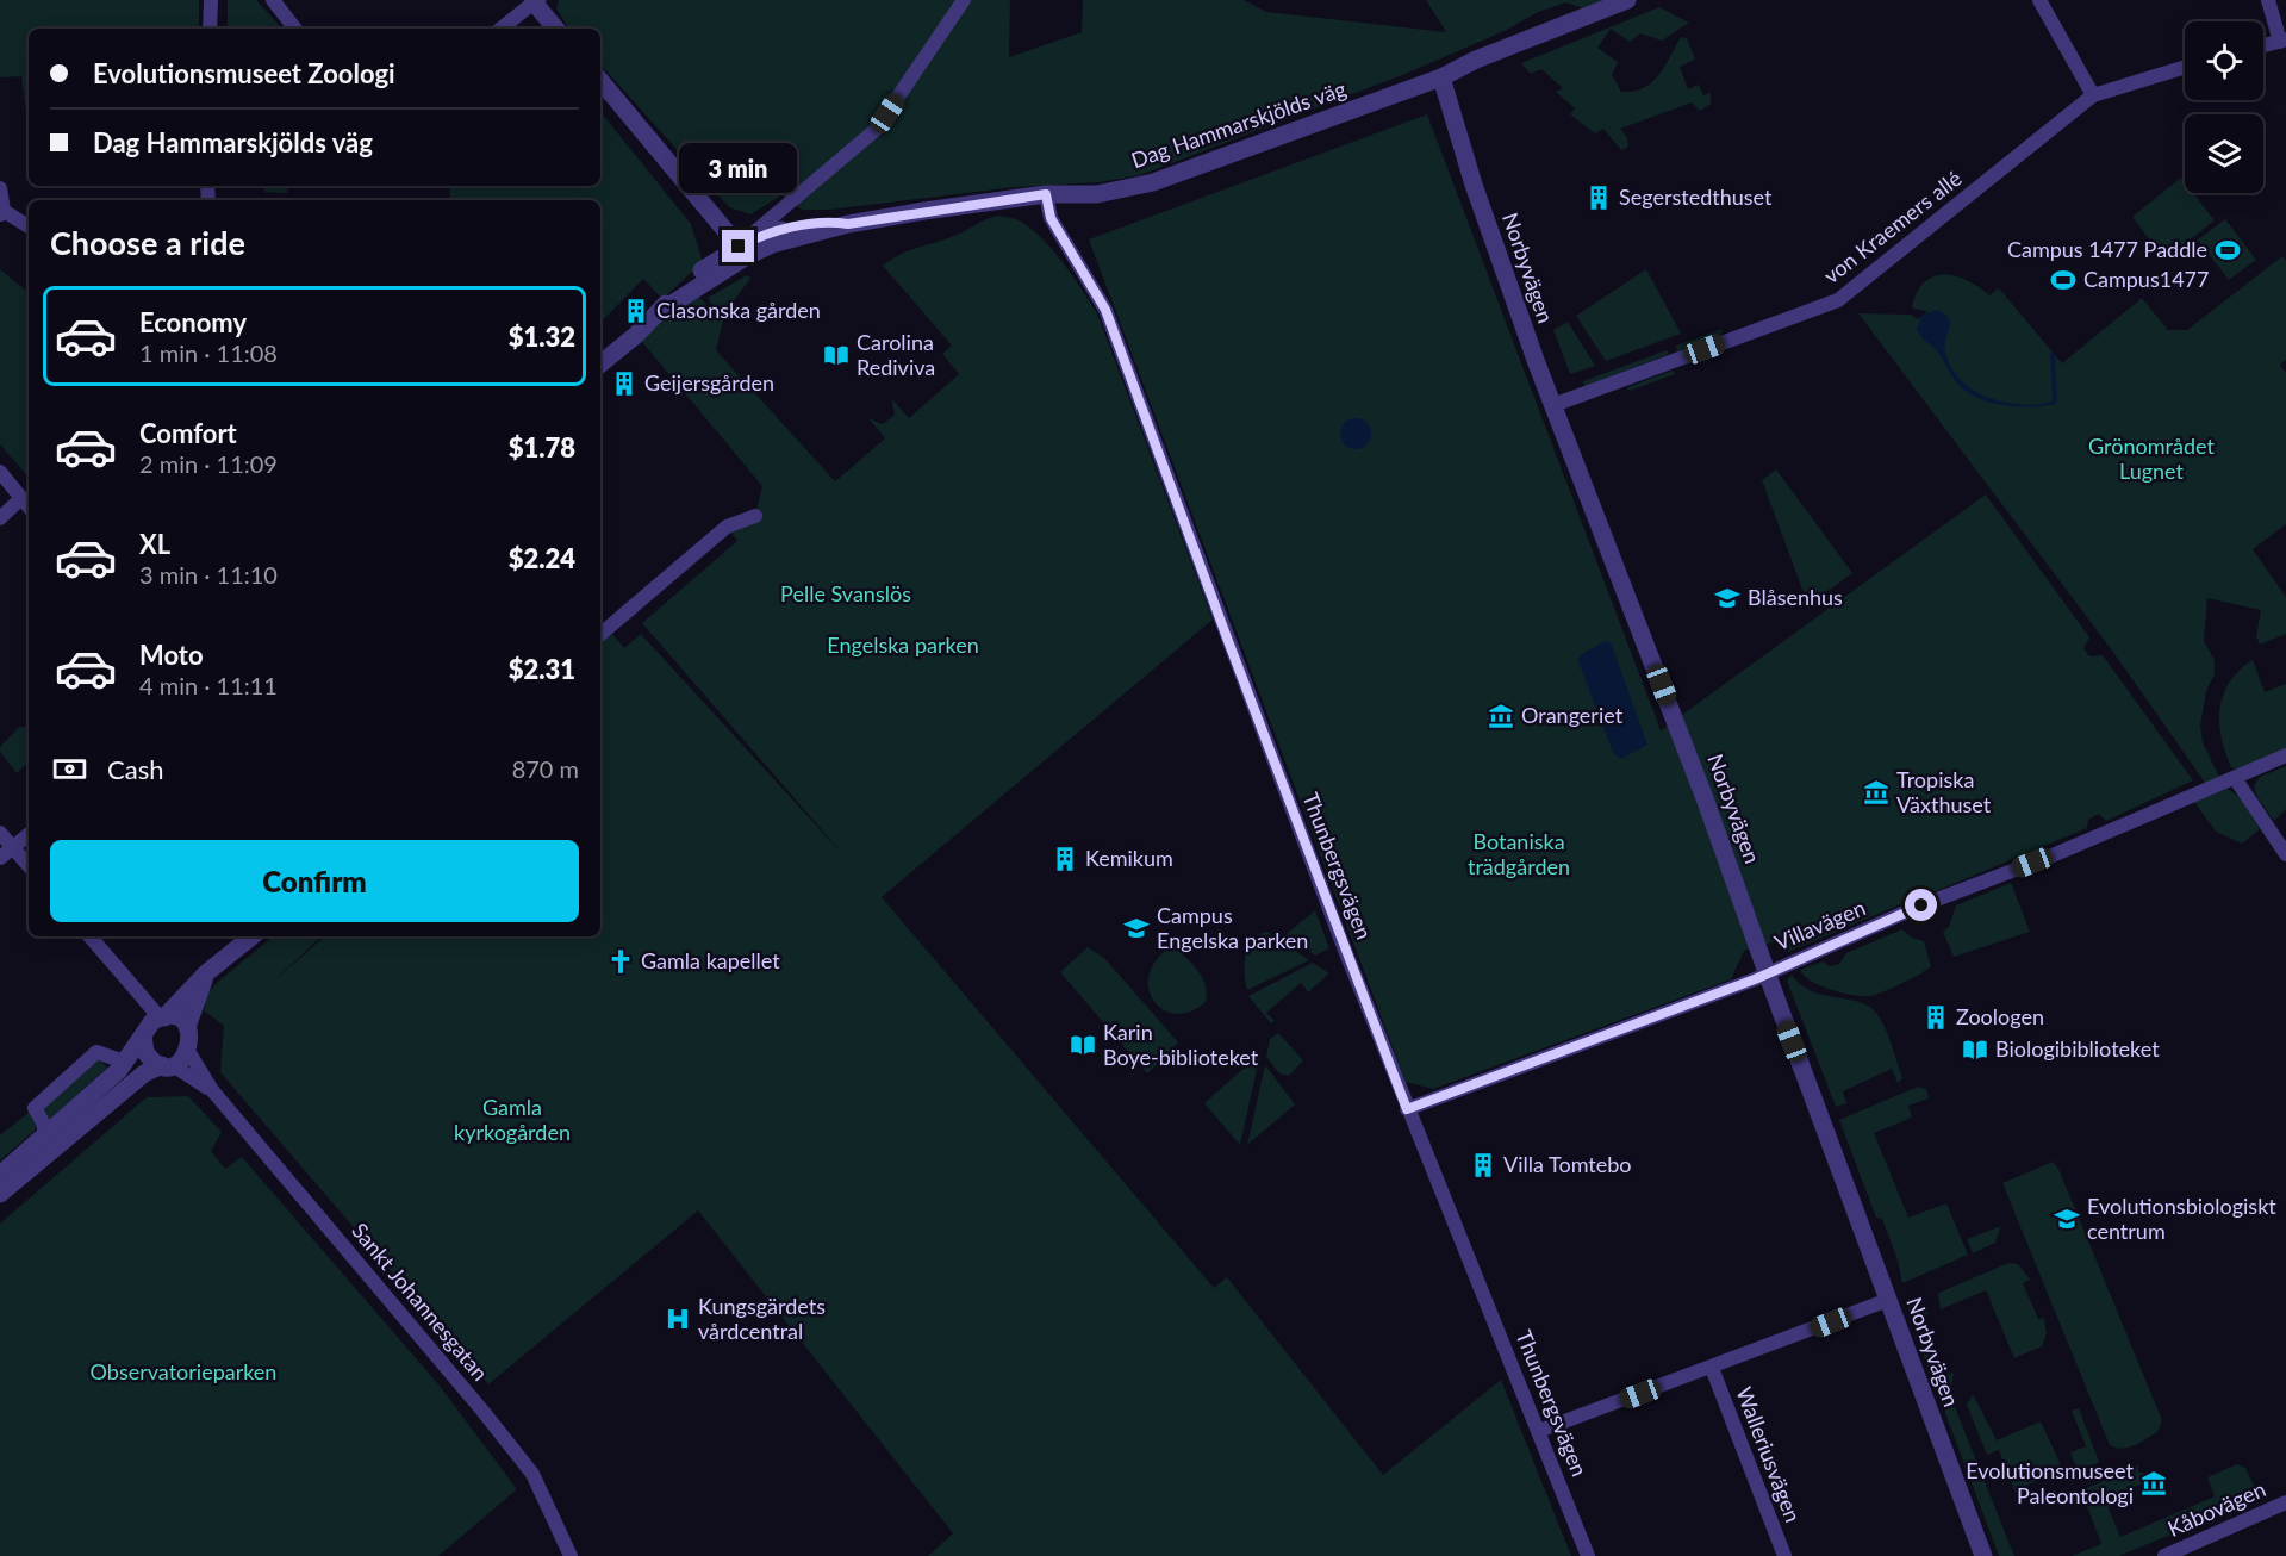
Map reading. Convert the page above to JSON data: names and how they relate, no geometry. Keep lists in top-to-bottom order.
{
  "streets": {
    "street": [
      "Dag Hammarskjölds väg",
      "von Kraemers allé",
      "Norbyvägen",
      "Thunbergsvägen",
      "Villavägen",
      "Sankt Johannesgatan",
      "Walleriusvägen",
      "Kåbovägen"
    ]
  },
  "crossings": [
    ["Dag Hammarskjölds väg", "Norbyvägen"],
    ["Dag Hammarskjölds väg", "Thunbergsvägen"],
    ["von Kraemers allé", "Norbyvägen"],
    ["Norbyvägen", "Villavägen"],
    ["Thunbergsvägen", "Villavägen"]
  ],
  "parks": [
    "Grönområdet Lugnet",
    "Pelle Svanslös",
    "Engelska parken",
    "Botaniska trädgården",
    "Gamla kyrkogården",
    "Observatorieparken"
  ],
  "places": {
    "building": [
      "Segerstedthuset",
      "Clasonska gården",
      "Geijersgården",
      "Kemikum",
      "Zoologen",
      "Villa Tomtebo"
    ],
    "sports": ["Campus 1477 Paddle", "Campus1477"],
    "library": ["Carolina Rediviva", "Karin Boye-biblioteket", "Biologibiblioteket"],
    "school or university": ["Blåsenhus", "Campus Engelska parken", "Evolutionsbiologiskt centrum"],
    "museum": ["Orangeriet", "Tropiska Växthuset", "Evolutionsmuseet Paleontologi"],
    "church": ["Gamla kapellet"],
    "hospital": ["Kungsgärdets vårdcentral"]
  },
  "page": {
    "banner": ["Evolutionsmuseet Zoologi", "Dag Hammarskjölds väg"],
    "bubble": "3 min",
    "heading": "Choose a ride",
    "list": [
      {
        "name": "Economy",
        "note": "1 min · 11:08",
        "value": "$1.32"
      },
      {
        "name": "Comfort",
        "note": "2 min · 11:09",
        "value": "$1.78"
      },
      {
        "name": "XL",
        "note": "3 min · 11:10",
        "value": "$2.24"
      },
      {
        "name": "Moto",
        "note": "4 min · 11:11",
        "value": "$2.31"
      }
    ],
    "pay": ["Cash", "870 m"],
    "buttons": "Confirm"
  }
}
